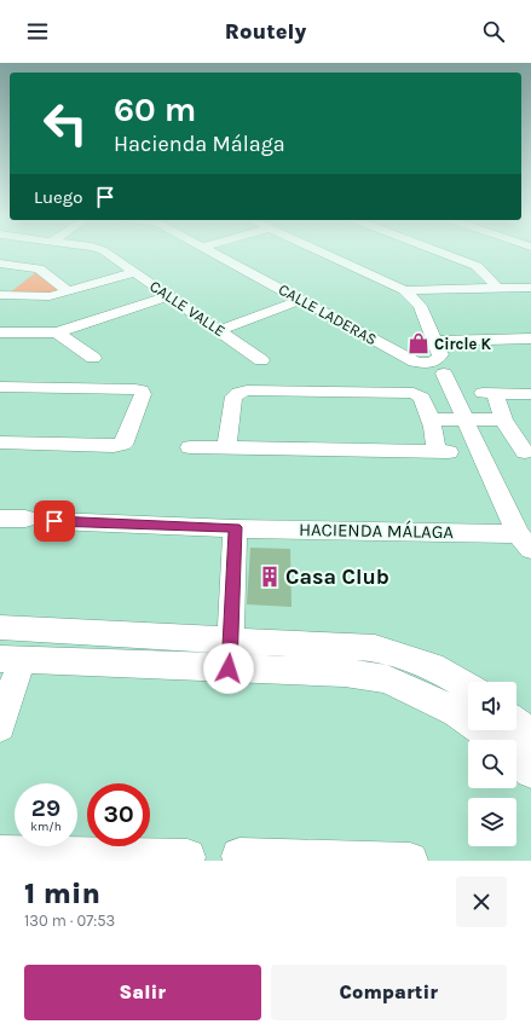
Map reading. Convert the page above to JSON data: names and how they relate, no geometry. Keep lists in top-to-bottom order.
{
  "streets": {
    "street": ["CALLE VALLE", "CALLE LADERAS", "HACIENDA MÁLAGA"]
  },
  "places": {
    "shop": ["Circle K"],
    "building": ["Casa Club"]
  },
  "page": {
    "header": "Routely",
    "turn": ["60 m", "Hacienda Málaga"],
    "then": "Luego",
    "speed": "29 km/h",
    "limit": "30",
    "heading": ["1 min", "130 m · 07:53"],
    "buttons": ["Salir", "Compartir"]
  }
}
